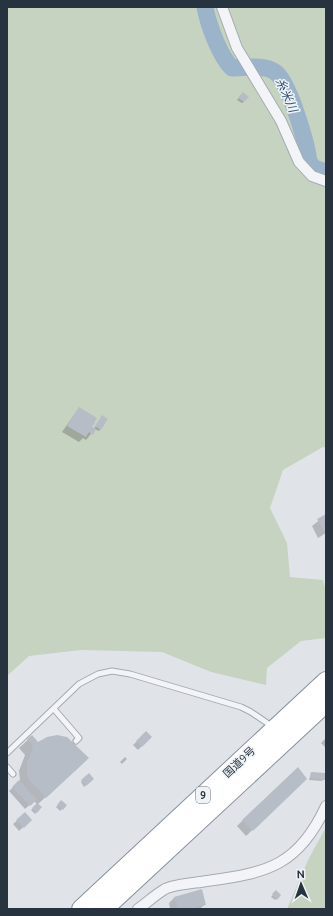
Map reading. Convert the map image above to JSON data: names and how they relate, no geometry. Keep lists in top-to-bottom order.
{
  "streets": {
    "highway": ["国道9号", "9"]
  },
  "water": ["糸米川"],
  "north": "top"
}
